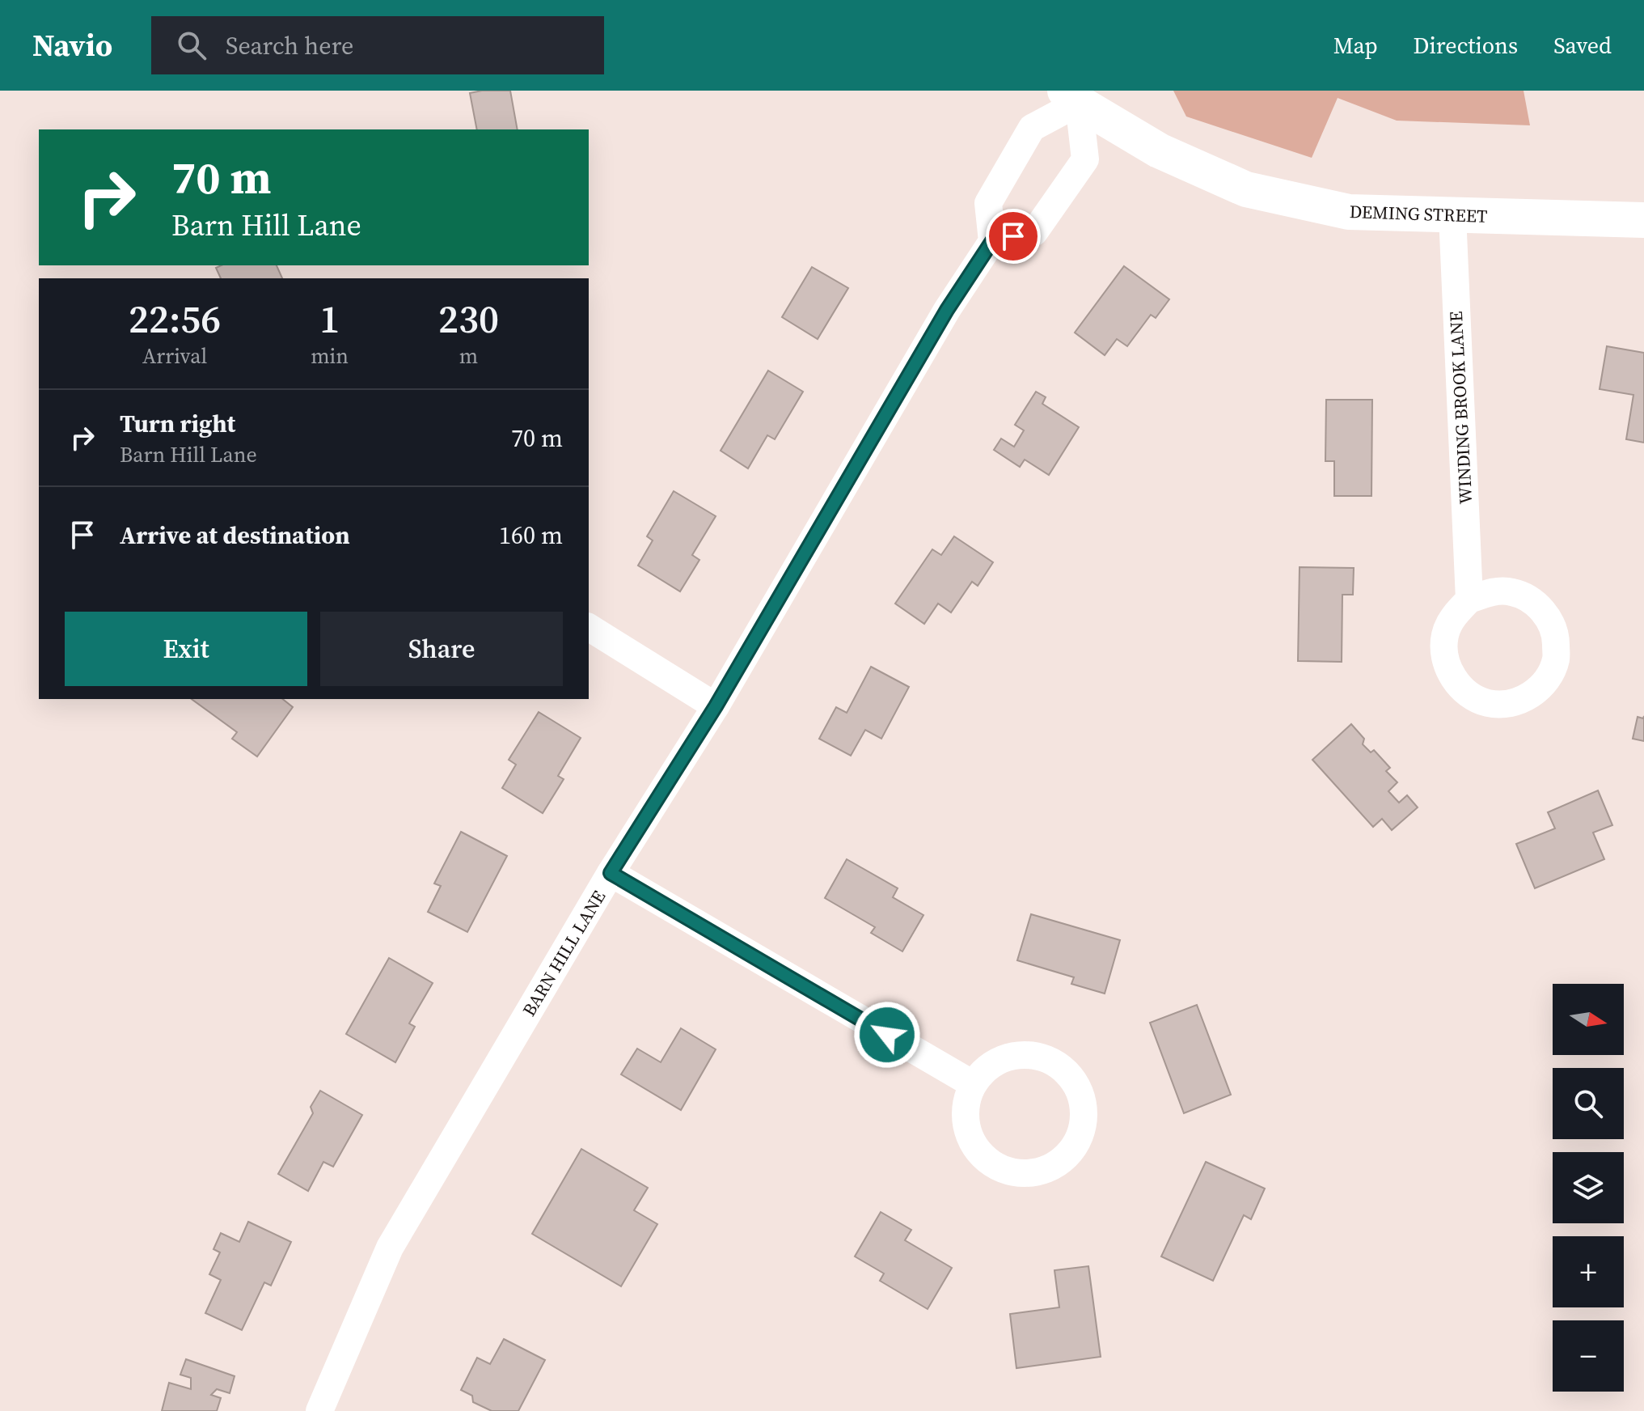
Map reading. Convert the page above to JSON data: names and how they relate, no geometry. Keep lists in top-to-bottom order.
{
  "streets": {
    "street": ["DEMING STREET", "WINDING BROOK LANE", "BARN HILL LANE"]
  },
  "crossings": [
    ["DEMING STREET", "WINDING BROOK LANE"]
  ],
  "north": "right",
  "page": {
    "header": "Navio",
    "search": "Search here",
    "nav": ["Map", "Directions", "Saved"],
    "turn": ["70 m", "Barn Hill Lane"],
    "eta": [
      "22:56",
      "Arrival",
      "1",
      "min",
      "230",
      "m"
    ],
    "list": [
      {
        "name": "Turn right",
        "note": "Barn Hill Lane",
        "value": "70 m"
      },
      {
        "name": "Arrive at destination",
        "value": "160 m"
      }
    ],
    "buttons": ["Exit", "Share"],
    "map_buttons": ["+", "−"]
  }
}
